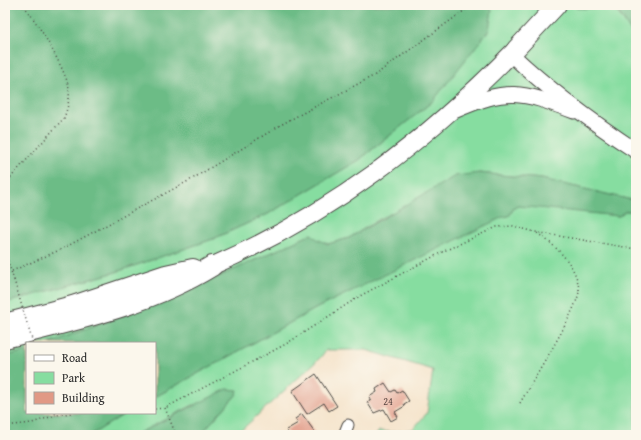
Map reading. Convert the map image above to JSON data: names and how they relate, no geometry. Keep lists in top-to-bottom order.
{
  "house_numbers": ["24"],
  "legend": ["Road", "Park", "Building"]
}
